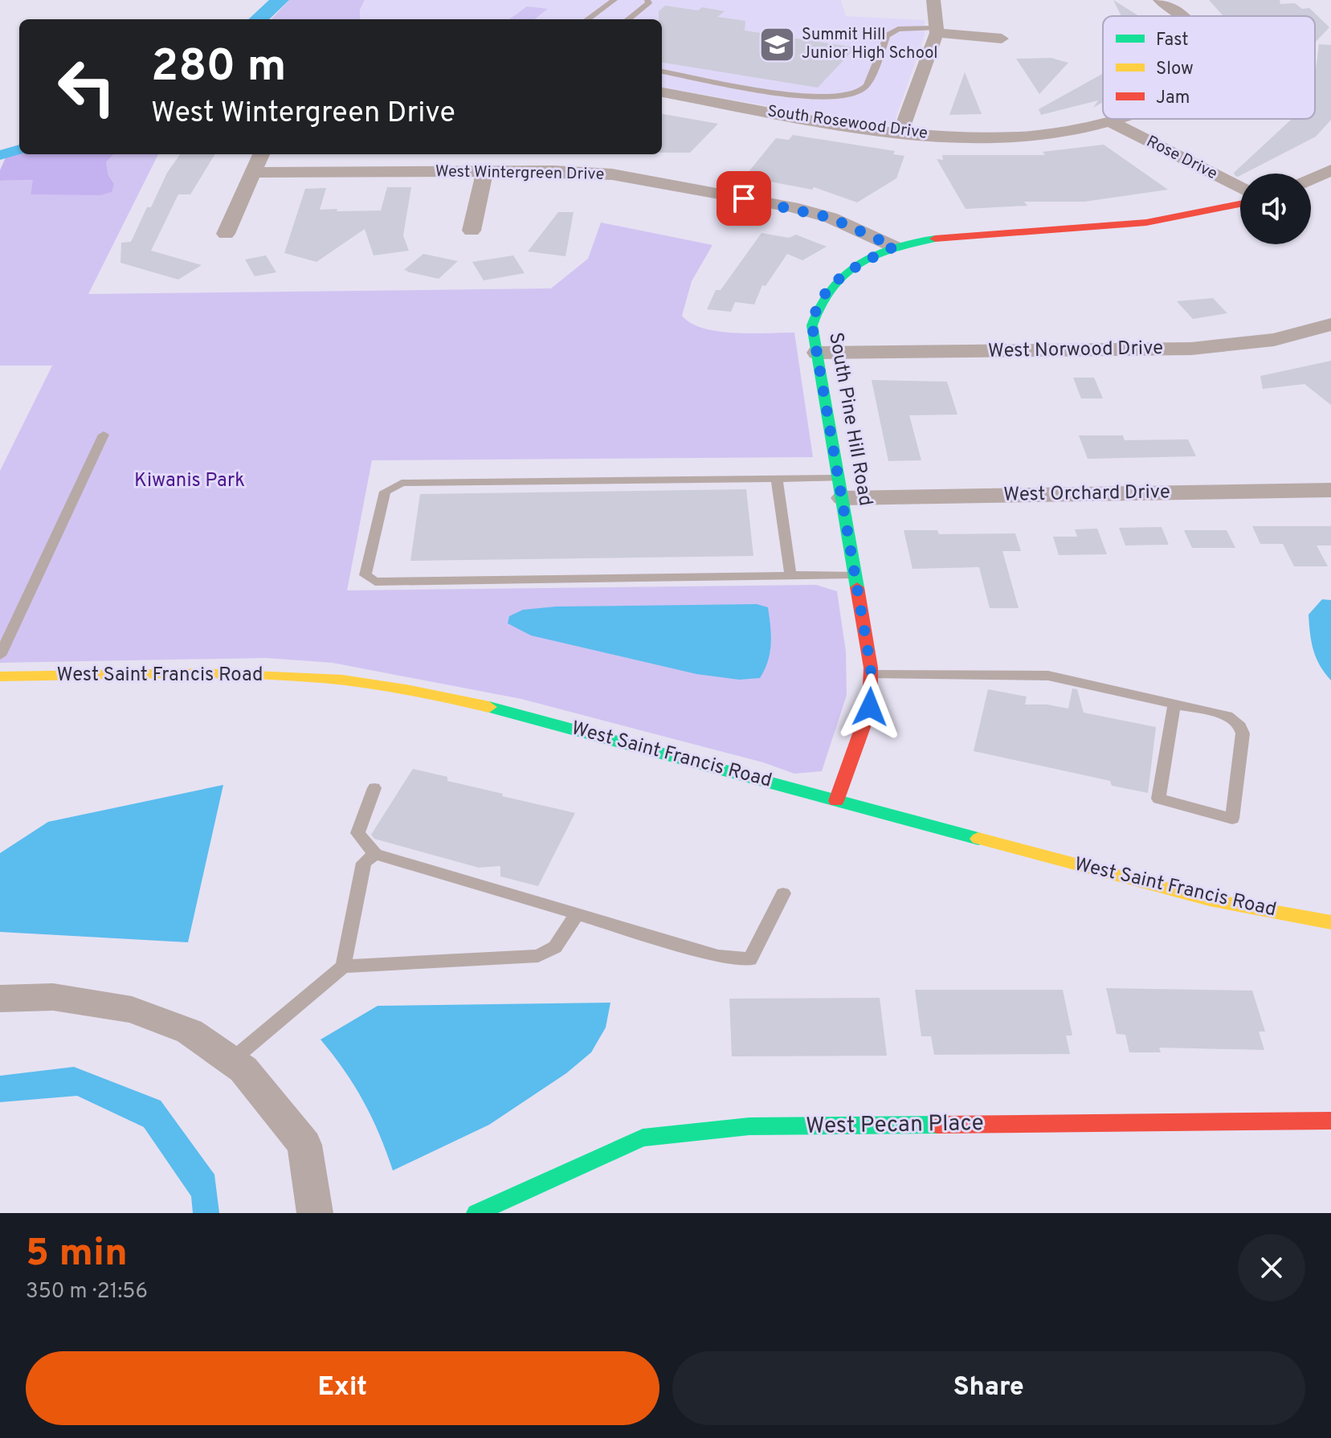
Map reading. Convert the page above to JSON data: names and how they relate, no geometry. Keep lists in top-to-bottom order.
{
  "streets": {
    "street": [
      "South Rosewood Drive",
      "Rose Drive",
      "West Wintergreen Drive",
      "West Norwood Drive",
      "South Pine Hill Road",
      "West Orchard Drive",
      "West Saint Francis Road",
      "West Pecan Place"
    ]
  },
  "crossings": [
    ["South Rosewood Drive", "Rose Drive"],
    ["West Wintergreen Drive", "South Pine Hill Road"],
    ["West Norwood Drive", "South Pine Hill Road"],
    ["South Pine Hill Road", "West Orchard Drive"],
    ["South Pine Hill Road", "West Saint Francis Road"]
  ],
  "parks": ["Kiwanis Park"],
  "places": {
    "school or university": ["Summit Hill Junior High School"]
  },
  "legend": ["Fast", "Slow", "Jam"],
  "page": {
    "turn": ["280 m", "West Wintergreen Drive"],
    "heading": ["5 min", "350 m · 21:56"],
    "buttons": ["Exit", "Share"]
  }
}
